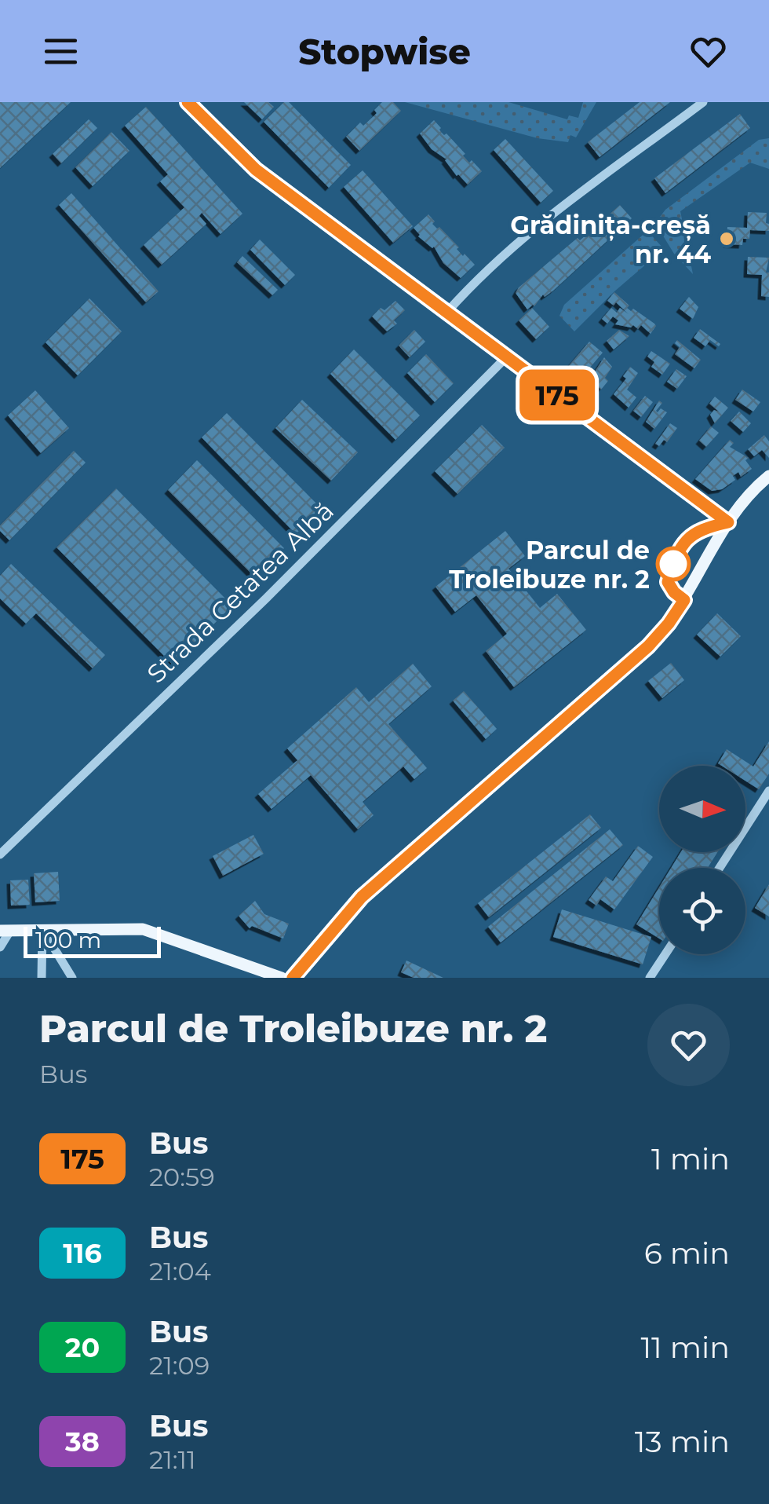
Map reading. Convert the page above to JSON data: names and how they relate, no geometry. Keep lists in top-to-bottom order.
{
  "streets": {
    "street": ["Strada Cetatea Albă"]
  },
  "places": ["Grădinița-creșă nr. 44", "Parcul de Troleibuze nr. 2"],
  "lines": ["bus line 175"],
  "scale_bar": "100 m",
  "north": "right",
  "page": {
    "header": "Stopwise",
    "on_map": "175",
    "scale": "100 m",
    "heading": ["Parcul de Troleibuze nr. 2", "Bus"],
    "list": [
      {
        "mark": "175",
        "name": "Bus",
        "note": "20:59",
        "value": "1 min"
      },
      {
        "mark": "116",
        "name": "Bus",
        "note": "21:04",
        "value": "6 min"
      },
      {
        "mark": "20",
        "name": "Bus",
        "note": "21:09",
        "value": "11 min"
      },
      {
        "mark": "38",
        "name": "Bus",
        "note": "21:11",
        "value": "13 min"
      }
    ]
  }
}
